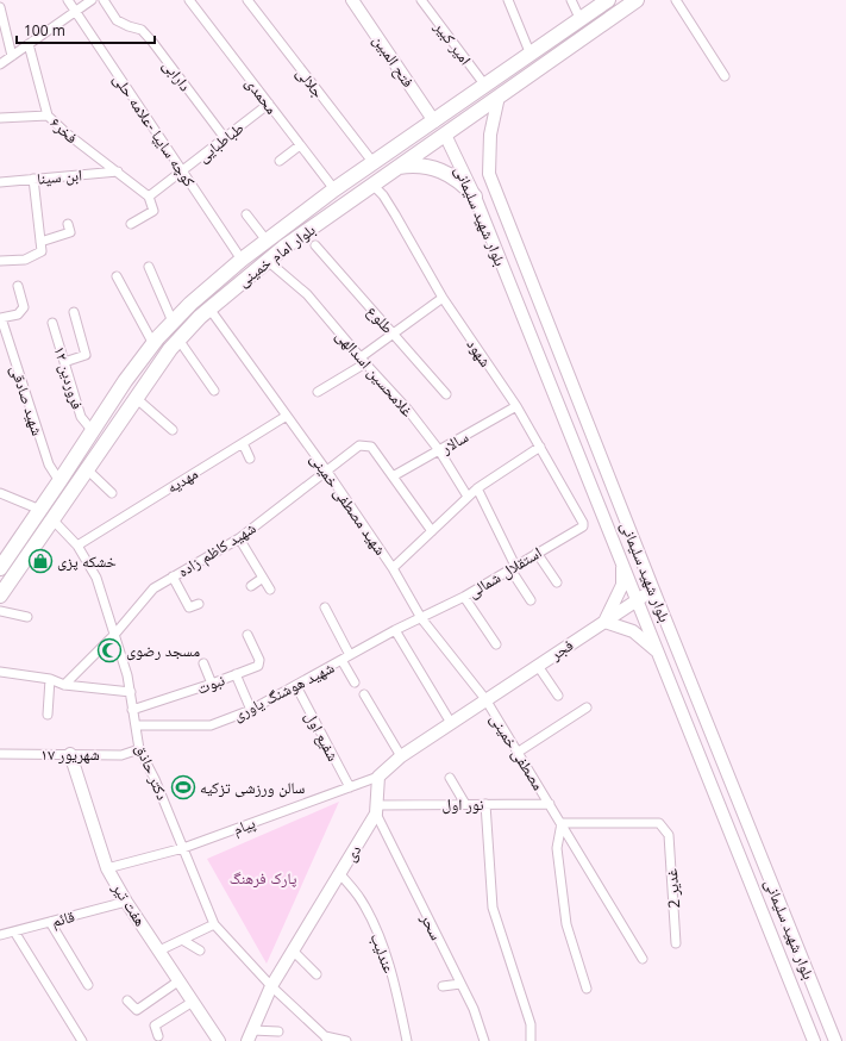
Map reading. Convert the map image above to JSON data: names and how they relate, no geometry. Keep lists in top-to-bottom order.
{
  "streets": {
    "main road": [
      "فتح المبین",
      "بلوار شهید سلیمانی",
      "بلوار امام خمینی",
      "فجر",
      "دی",
      "هفت تیر"
    ],
    "street": [
      "امیر کبیر",
      "دارابی",
      "جلالی",
      "محمدی",
      "فخر۶",
      "کوچه سایپا -علامه حلی",
      "طباطبایی",
      "ابن سینا",
      "طلوع",
      "شهود",
      "غلامحسین اسدالهی",
      "۱۲ فروردین",
      "شهید صادقی",
      "سالار",
      "مهدیه",
      "شهید مصطفی خمینی",
      "شهید کاظم زاده",
      "استقلال شمالی",
      "نبوت",
      "شهید هوشنگ یاوری",
      "شفیع اول",
      "مصطفی خمینی",
      "۱۷ شهریور",
      "دکتر حاذق",
      "نور اول",
      "پیام",
      "غدير 2",
      "قائم",
      "سحر",
      "عندلیب"
    ]
  },
  "crossings": [
    ["امیر کبیر", "بلوار امام خمینی"],
    ["فتح المبین", "بلوار امام خمینی"],
    ["دارابی", "طباطبایی"],
    ["جلالی", "بلوار امام خمینی"],
    ["محمدی", "طباطبایی"],
    ["محمدی", "بلوار امام خمینی"],
    ["فخر۶", "طباطبایی"],
    ["فخر۶", "ابن سینا"],
    ["کوچه سایپا -علامه حلی", "طباطبایی"],
    ["کوچه سایپا -علامه حلی", "بلوار امام خمینی"],
    ["بلوار شهید سلیمانی", "بلوار امام خمینی"],
    ["بلوار شهید سلیمانی", "فجر"],
    ["بلوار امام خمینی", "شهود"],
    ["بلوار امام خمینی", "غلامحسین اسدالهی"],
    ["بلوار امام خمینی", "۱۲ فروردین"],
    ["بلوار امام خمینی", "شهید صادقی"],
    ["بلوار امام خمینی", "شهید مصطفی خمینی"],
    ["بلوار امام خمینی", "دکتر حاذق"],
    ["شهود", "سالار"],
    ["شهود", "استقلال شمالی"],
    ["غلامحسین اسدالهی", "سالار"],
    ["سالار", "شهید کاظم زاده"],
    ["مهدیه", "شهید مصطفی خمینی"],
    ["مهدیه", "دکتر حاذق"],
    ["شهید مصطفی خمینی", "شهید کاظم زاده"],
    ["شهید مصطفی خمینی", "استقلال شمالی"],
    ["شهید مصطفی خمینی", "فجر"],
    ["شهید مصطفی خمینی", "شهید هوشنگ یاوری"],
    ["شهید مصطفی خمینی", "مصطفی خمینی"],
    ["شهید کاظم زاده", "دکتر حاذق"],
    ["استقلال شمالی", "شهید هوشنگ یاوری"],
    ["فجر", "مصطفی خمینی"],
    ["نبوت", "دکتر حاذق"],
    ["شهید هوشنگ یاوری", "شفیع اول"],
    ["شهید هوشنگ یاوری", "دکتر حاذق"],
    ["شفیع اول", "پیام"],
    ["مصطفی خمینی", "نور اول"],
    ["مصطفی خمینی", "غدير 2"],
    ["۱۷ شهریور", "دکتر حاذق"],
    ["۱۷ شهریور", "هفت تیر"],
    ["دکتر حاذق", "پیام"],
    ["دکتر حاذق", "دی"],
    ["نور اول", "دی"],
    ["نور اول", "سحر"],
    ["پیام", "دی"],
    ["پیام", "هفت تیر"],
    ["دی", "سحر"],
    ["دی", "عندلیب"],
    ["هفت تیر", "قائم"]
  ],
  "parks": ["پارک فرهنگ"],
  "places": {
    "shop": ["خشکه پزی"],
    "mosque": ["مسجد رضوی"],
    "sports": ["سالن ورزشی تزکیه"]
  },
  "scale_bar": "100 m"
}
